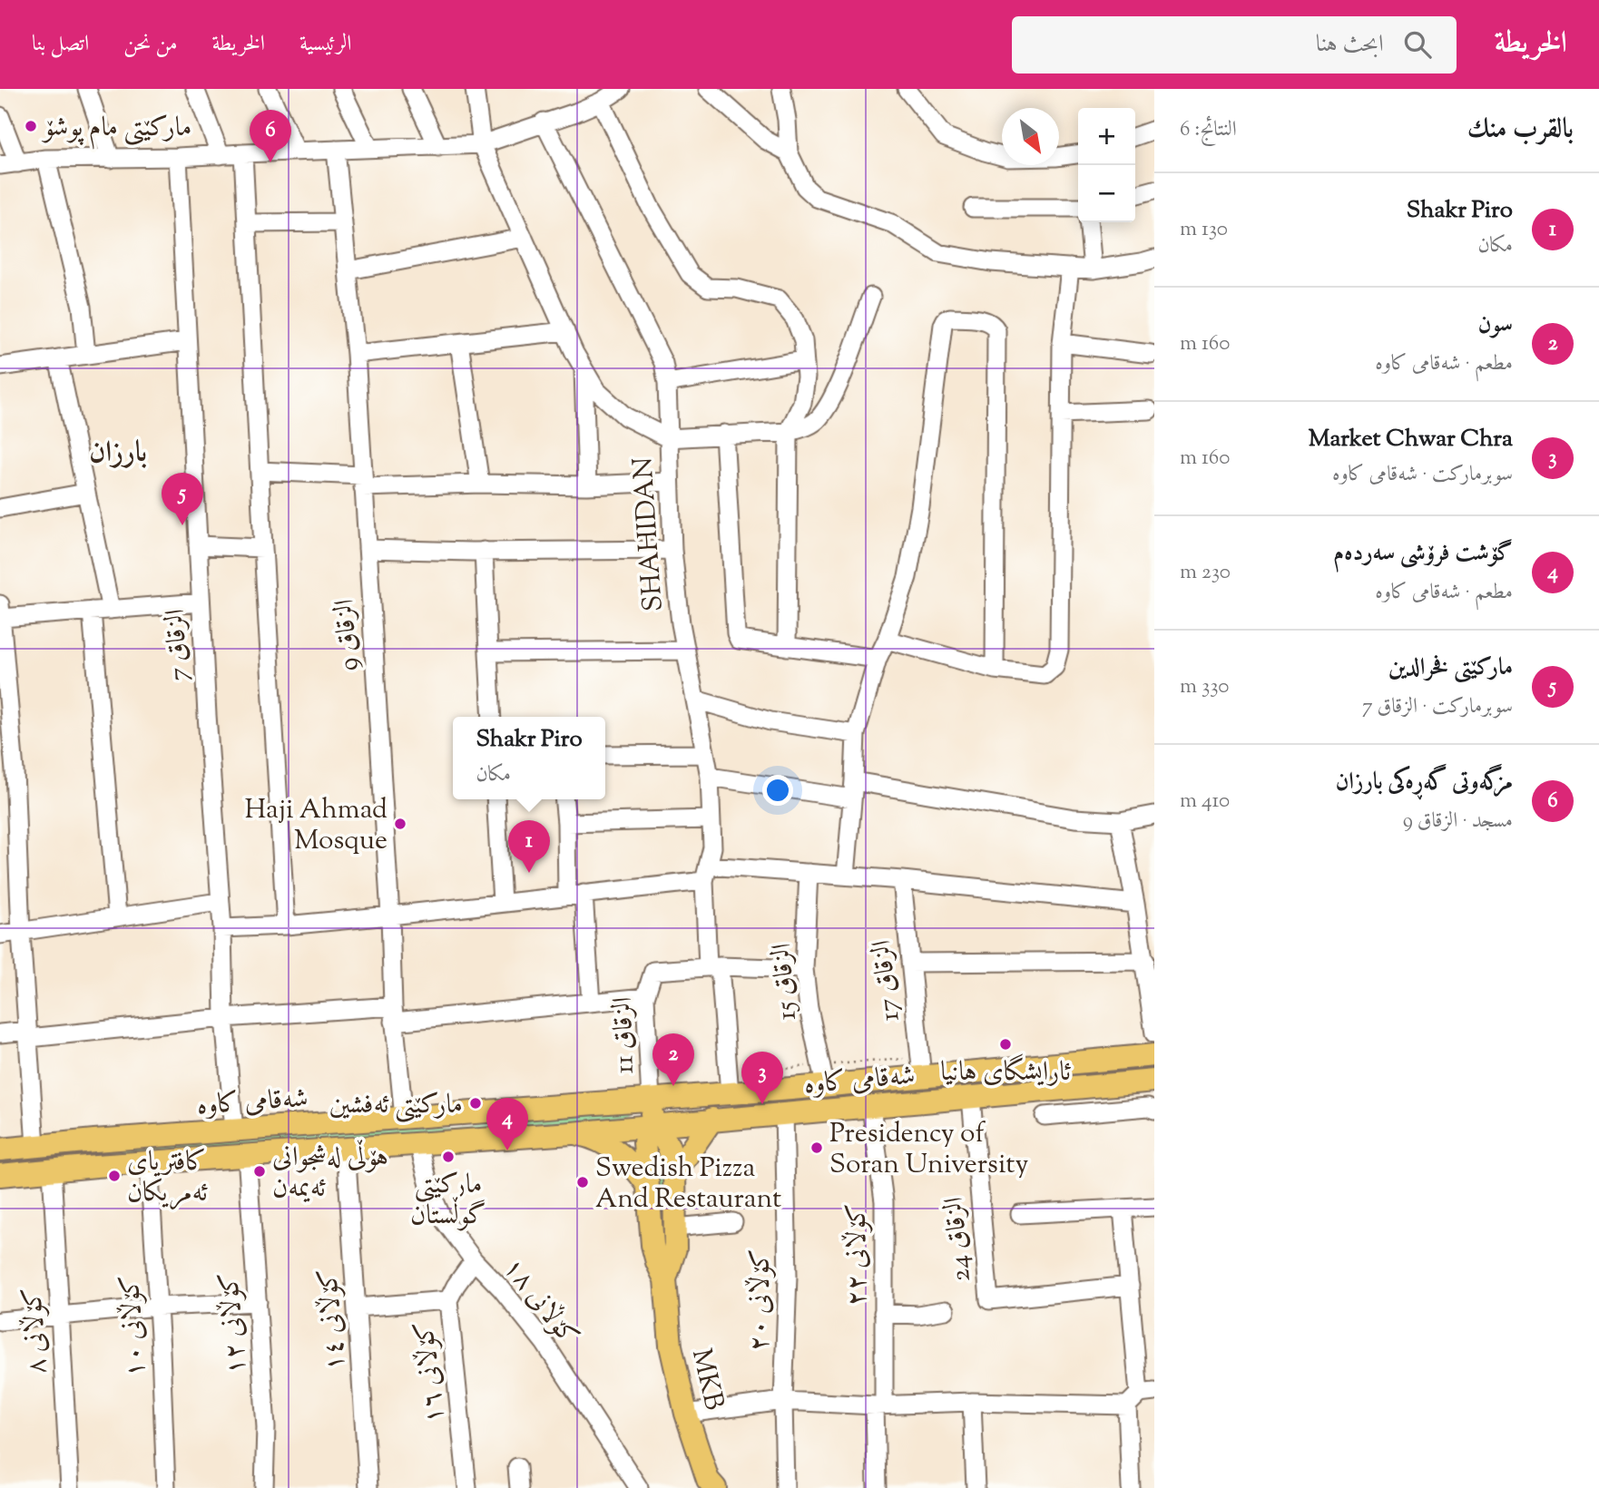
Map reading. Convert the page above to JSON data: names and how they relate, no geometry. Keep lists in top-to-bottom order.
{
  "streets": {
    "main road": ["شەقامی کاوە", "MKB"],
    "street": [
      "SHAHIDAN",
      "الزقاق 9",
      "الزقاق 7",
      "الزقاق 17",
      "الزقاق 15",
      "الزقاق 11",
      "الزقاق 24",
      "کۆڵانی ٢٢",
      "کۆڵانی ٢٠",
      "کۆڵانی ١٨",
      "کۆڵانی ١٤",
      "کۆڵانی ١٢",
      "کۆڵانی ١٠",
      "کۆڵانی ٨",
      "کۆڵانی ١٦"
    ]
  },
  "crossings": [
    ["SHAHIDAN", "الزقاق 11"],
    ["SHAHIDAN", "شەقامی کاوە"],
    ["الزقاق 9", "شەقامی کاوە"],
    ["الزقاق 7", "شەقامی کاوە"],
    ["الزقاق 17", "شەقامی کاوە"],
    ["الزقاق 15", "شەقامی کاوە"],
    ["الزقاق 11", "شەقامی کاوە"],
    ["شەقامی کاوە", "الزقاق 24"],
    ["شەقامی کاوە", "کۆڵانی ٢٢"],
    ["شەقامی کاوە", "کۆڵانی ٢٠"],
    ["شەقامی کاوە", "کۆڵانی ١٨"],
    ["شەقامی کاوە", "کۆڵانی ١٤"],
    ["شەقامی کاوە", "کۆڵانی ١٢"],
    ["شەقامی کاوە", "کۆڵانی ١٠"],
    ["شەقامی کاوە", "کۆڵانی ٨"],
    ["کۆڵانی ١٨", "کۆڵانی ١٦"]
  ],
  "districts": ["بارزان"],
  "places": [
    "مارکێتی مام پوشۆ",
    "Haji Ahmad Mosque",
    "ئارایشگای هانیا",
    "مارکێتی ئەفشین",
    "Presidency of Soran University",
    "مارکێتی گوڵستان",
    "هۆڵی لەشجوانی ئەیمەن",
    "کافتریای ئەمریکان",
    "Swedish Pizza And Restaurant"
  ],
  "north": "bottom right",
  "page": {
    "header": "الخريطة",
    "search": "ابحث هنا",
    "nav": [
      "الرئيسية",
      "الخريطة",
      "من نحن",
      "اتصل بنا"
    ],
    "heading": ["بالقرب منك", "النتائج: 6"],
    "map_buttons": ["+", "−"],
    "pins": [
      "6",
      "5",
      "1",
      "2",
      "3",
      "4"
    ],
    "list": [
      {
        "mark": "1",
        "name": "Shakr Piro",
        "note": "مكان",
        "value": "130 m"
      },
      {
        "mark": "2",
        "name": "سون",
        "note": "مطعم · شەقامی کاوە",
        "value": "160 m"
      },
      {
        "mark": "3",
        "name": "Market Chwar Chra",
        "note": "سوبرماركت · شەقامی کاوە",
        "value": "160 m"
      },
      {
        "mark": "4",
        "name": "گۆشت فرۆشی سەردەم",
        "note": "مطعم · شەقامی کاوە",
        "value": "230 m"
      },
      {
        "mark": "5",
        "name": "مارکێتی فخرالدین",
        "note": "سوبرماركت · الزقاق 7",
        "value": "330 m"
      },
      {
        "mark": "6",
        "name": "مزگەوتی گەڕەکی بارزان",
        "note": "مسجد · الزقاق 9",
        "value": "410 m"
      }
    ],
    "popup": ["Shakr Piro", "مكان"]
  }
}
